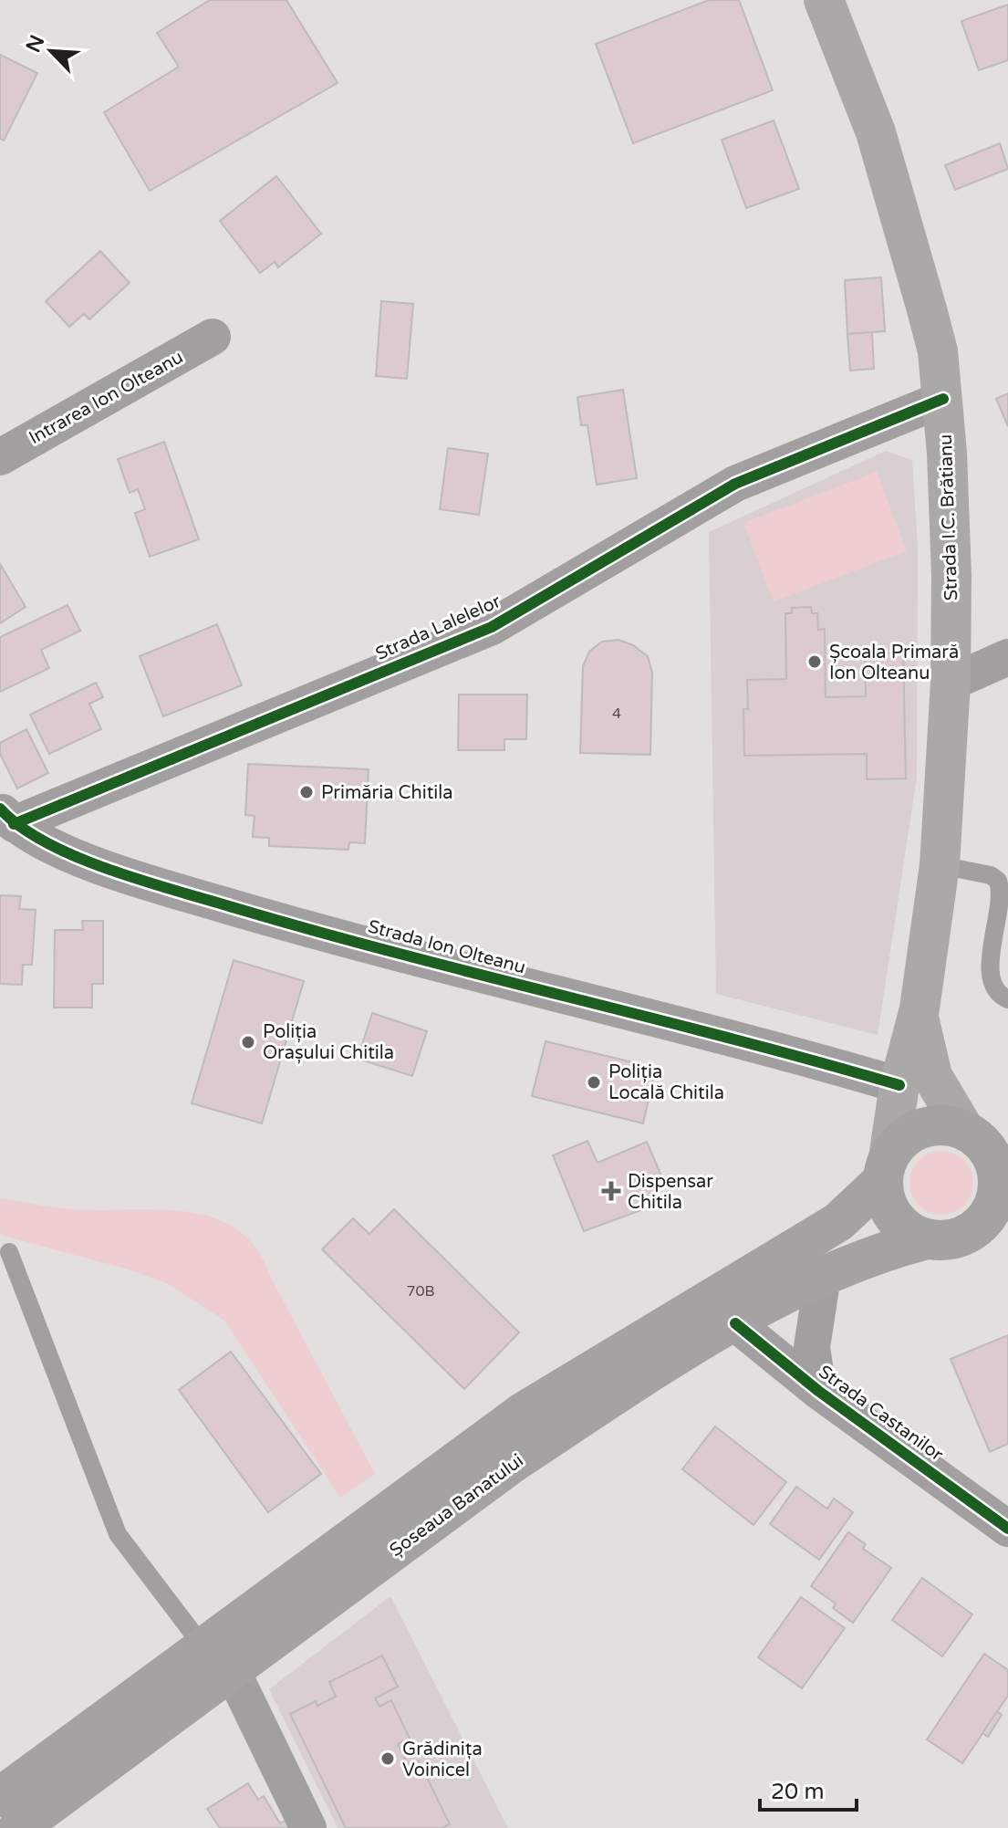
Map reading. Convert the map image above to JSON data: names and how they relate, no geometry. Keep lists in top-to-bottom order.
{
  "streets": {
    "main road": ["Strada I.C. Brătianu", "Șoseaua Banatului"],
    "street": [
      "Intrarea Ion Olteanu",
      "Strada Lalelelor",
      "Strada Ion Olteanu",
      "Strada Castanilor"
    ]
  },
  "crossings": [
    ["Strada I.C. Brătianu", "Strada Lalelelor"],
    ["Strada I.C. Brătianu", "Strada Ion Olteanu"],
    ["Strada I.C. Brătianu", "Șoseaua Banatului"],
    ["Strada Lalelelor", "Strada Ion Olteanu"],
    ["Strada Castanilor", "Șoseaua Banatului"]
  ],
  "places": {
    "other": [
      "Școala Primară Ion Olteanu",
      "Primăria Chitila",
      "Poliția Orașului Chitila",
      "Poliția Locală Chitila",
      "Grădinița Voinicel"
    ],
    "health": ["Dispensar Chitila"]
  },
  "house_numbers": ["4", "70B"],
  "scale_bar": "20 m",
  "north": "top left"
}
